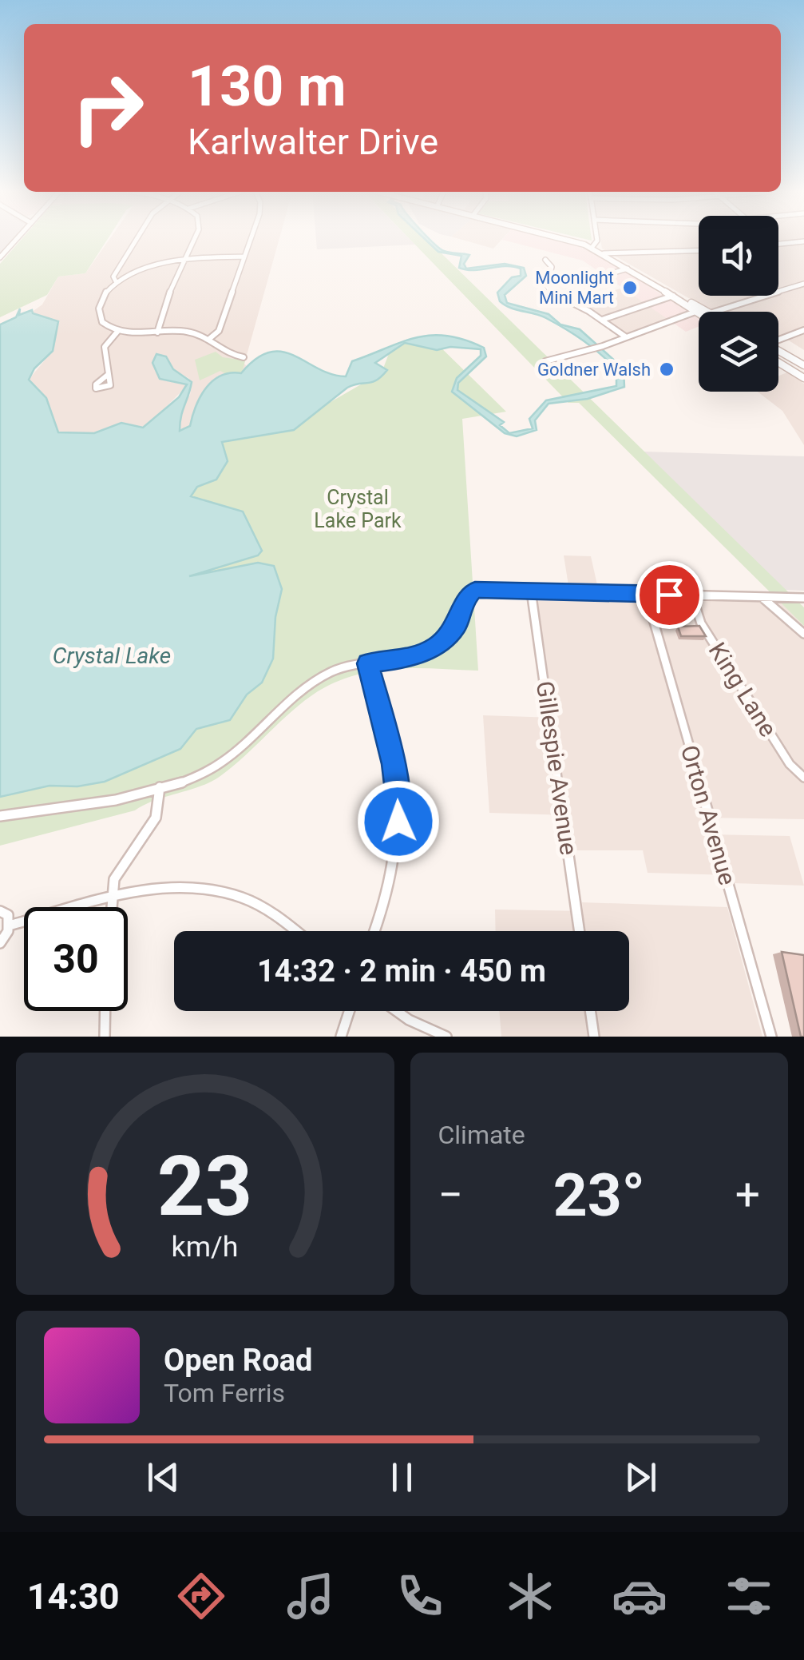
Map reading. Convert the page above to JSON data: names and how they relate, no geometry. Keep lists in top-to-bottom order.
{
  "streets": {
    "street": ["King Lane", "Gillespie Avenue", "Orton Avenue"]
  },
  "water": ["Crystal Lake"],
  "parks": ["Crystal Lake Park"],
  "places": ["Moonlight Mini Mart", "Goldner Walsh"],
  "page": {
    "turn": ["130 m", "Karlwalter Drive"],
    "limit": "30",
    "trip": "14:32 · 2 min · 450 m",
    "tile": "Climate",
    "heat": ["−", "23°", "+"],
    "song": ["Open Road", "Tom Ferris"],
    "tabs": "14:30",
    "gauge": ["23", "km/h"]
  }
}
